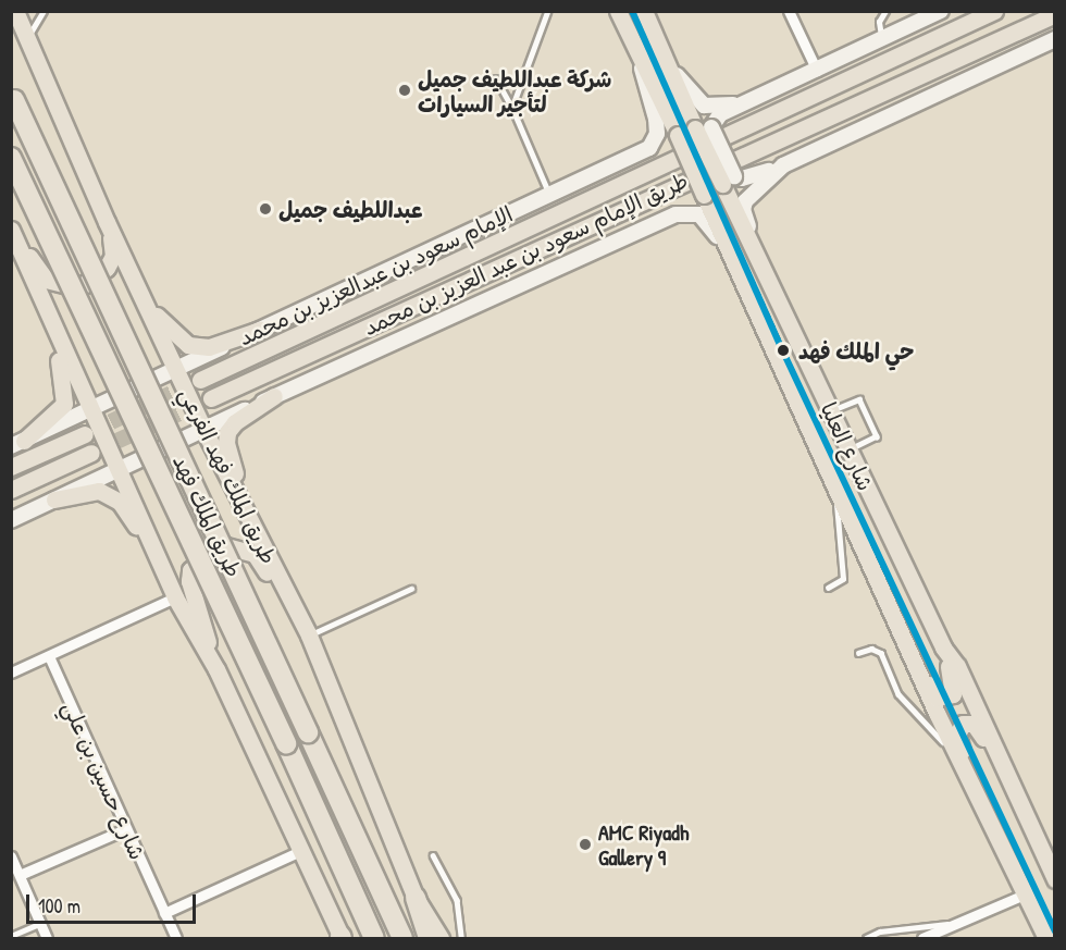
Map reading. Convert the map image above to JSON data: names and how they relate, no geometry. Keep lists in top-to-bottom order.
{
  "streets": {
    "highway": ["طريق الملك فهد"],
    "main road": ["طريق الإمام سعود بن عبد العزيز بن محمد", "شارع العليا", "طريق الملك فهد الفرعي"],
    "street": ["الإمام سعود بن عبدالعزيز بن محمد", "شارع حسين بن علي"]
  },
  "crossings": [
    ["الإمام سعود بن عبدالعزيز بن محمد", "شارع العليا"],
    ["الإمام سعود بن عبدالعزيز بن محمد", "طريق الملك فهد الفرعي"]
  ],
  "places": [
    "شركة عبداللطيف جميل لتأجير السيارات",
    "عبداللطيف جميل",
    "حي الملك فهد",
    "AMC Riyadh Gallery 9"
  ],
  "scale_bar": "100 m"
}
